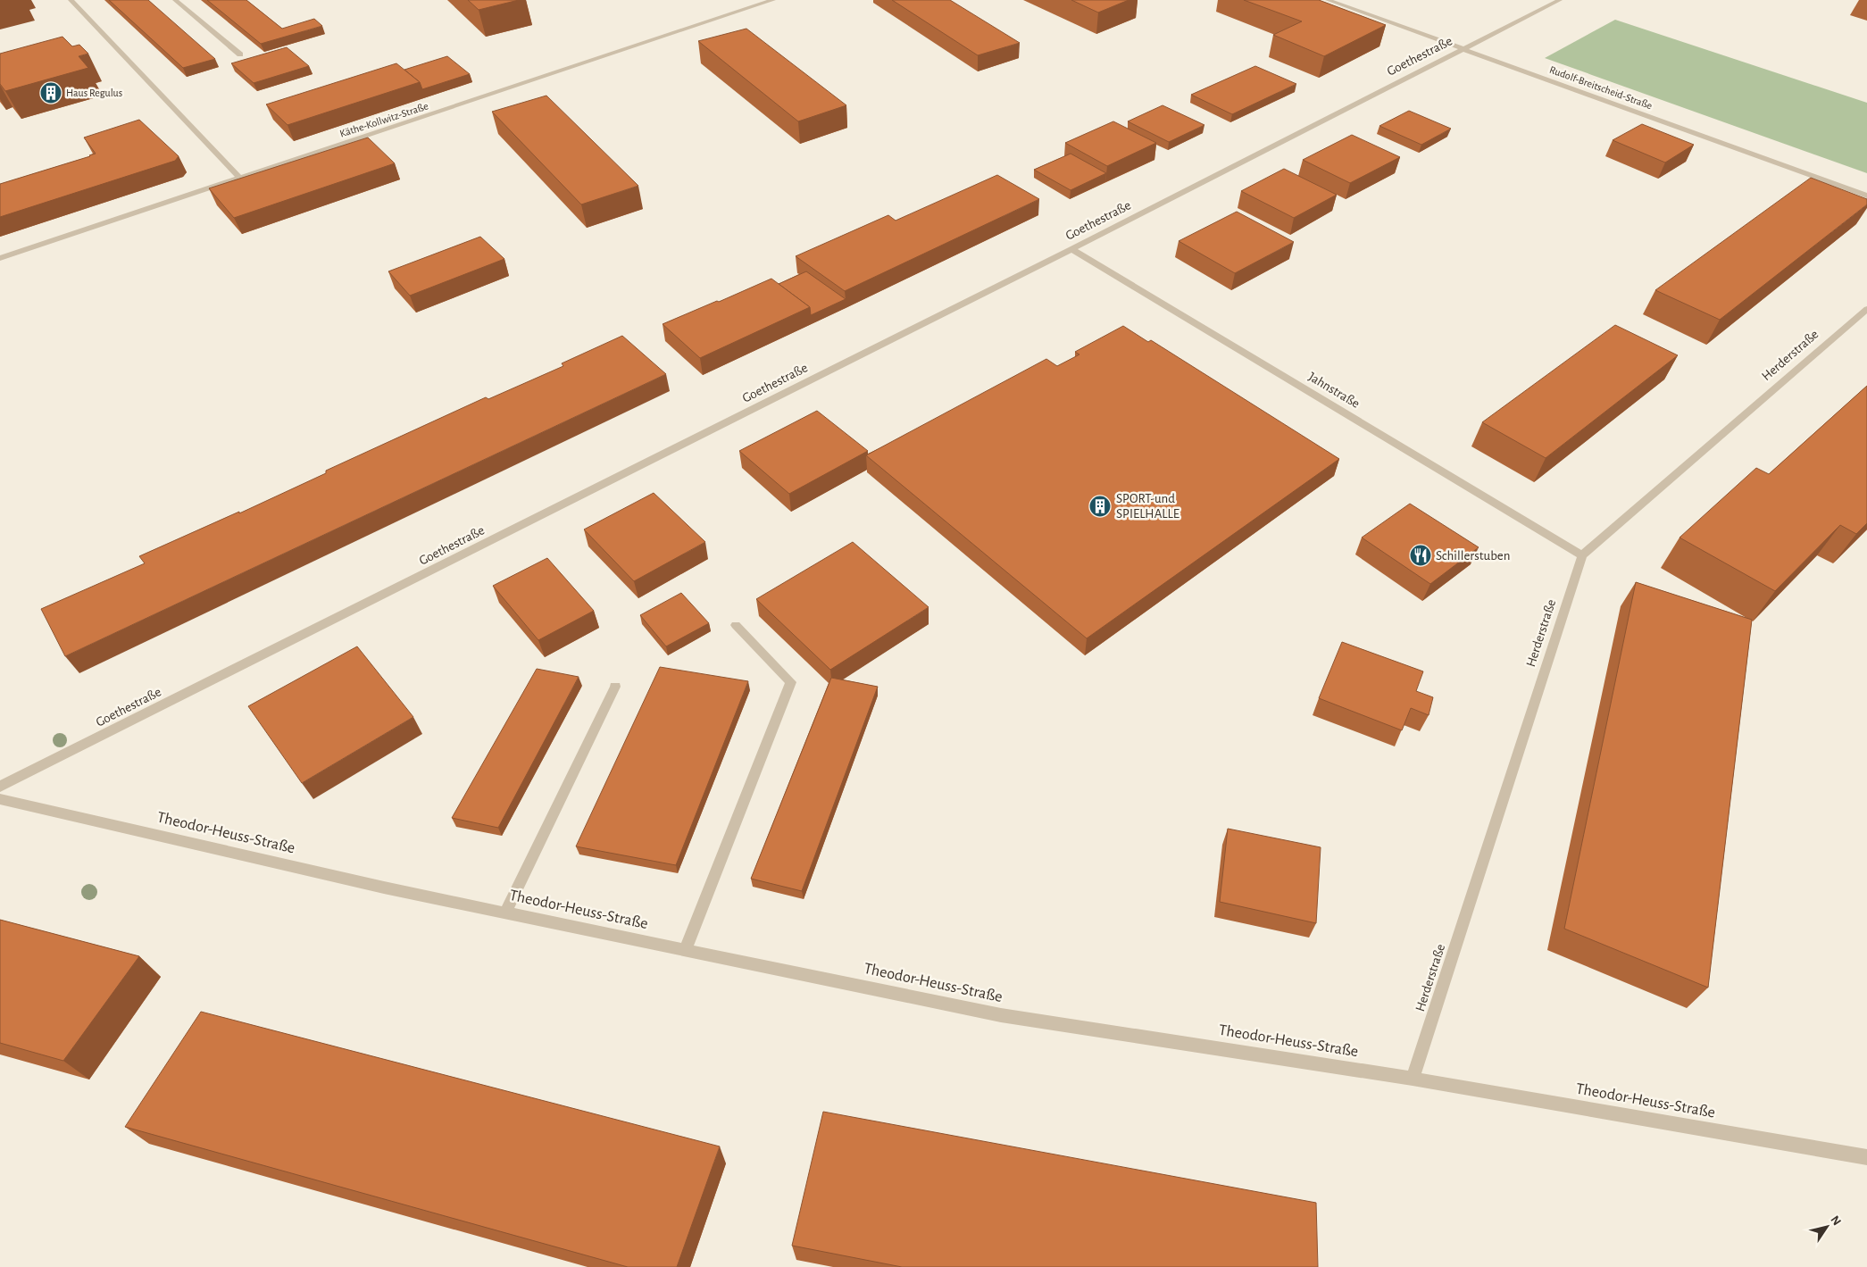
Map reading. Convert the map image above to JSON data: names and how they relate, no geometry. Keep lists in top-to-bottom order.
{
  "streets": {
    "street": [
      "Goethestraße",
      "Rudolf-Breitscheid-Straße",
      "Käthe-Kollwitz-Straße",
      "Herderstraße",
      "Jahnstraße",
      "Theodor-Heuss-Straße"
    ]
  },
  "crossings": [
    ["Goethestraße", "Rudolf-Breitscheid-Straße"],
    ["Goethestraße", "Jahnstraße"],
    ["Herderstraße", "Jahnstraße"],
    ["Herderstraße", "Theodor-Heuss-Straße"]
  ],
  "places": {
    "building": ["Haus Regulus", "SPORT-und SPIELHALLE"],
    "restaurant": ["Schillerstuben"]
  },
  "north": "top right"
}
